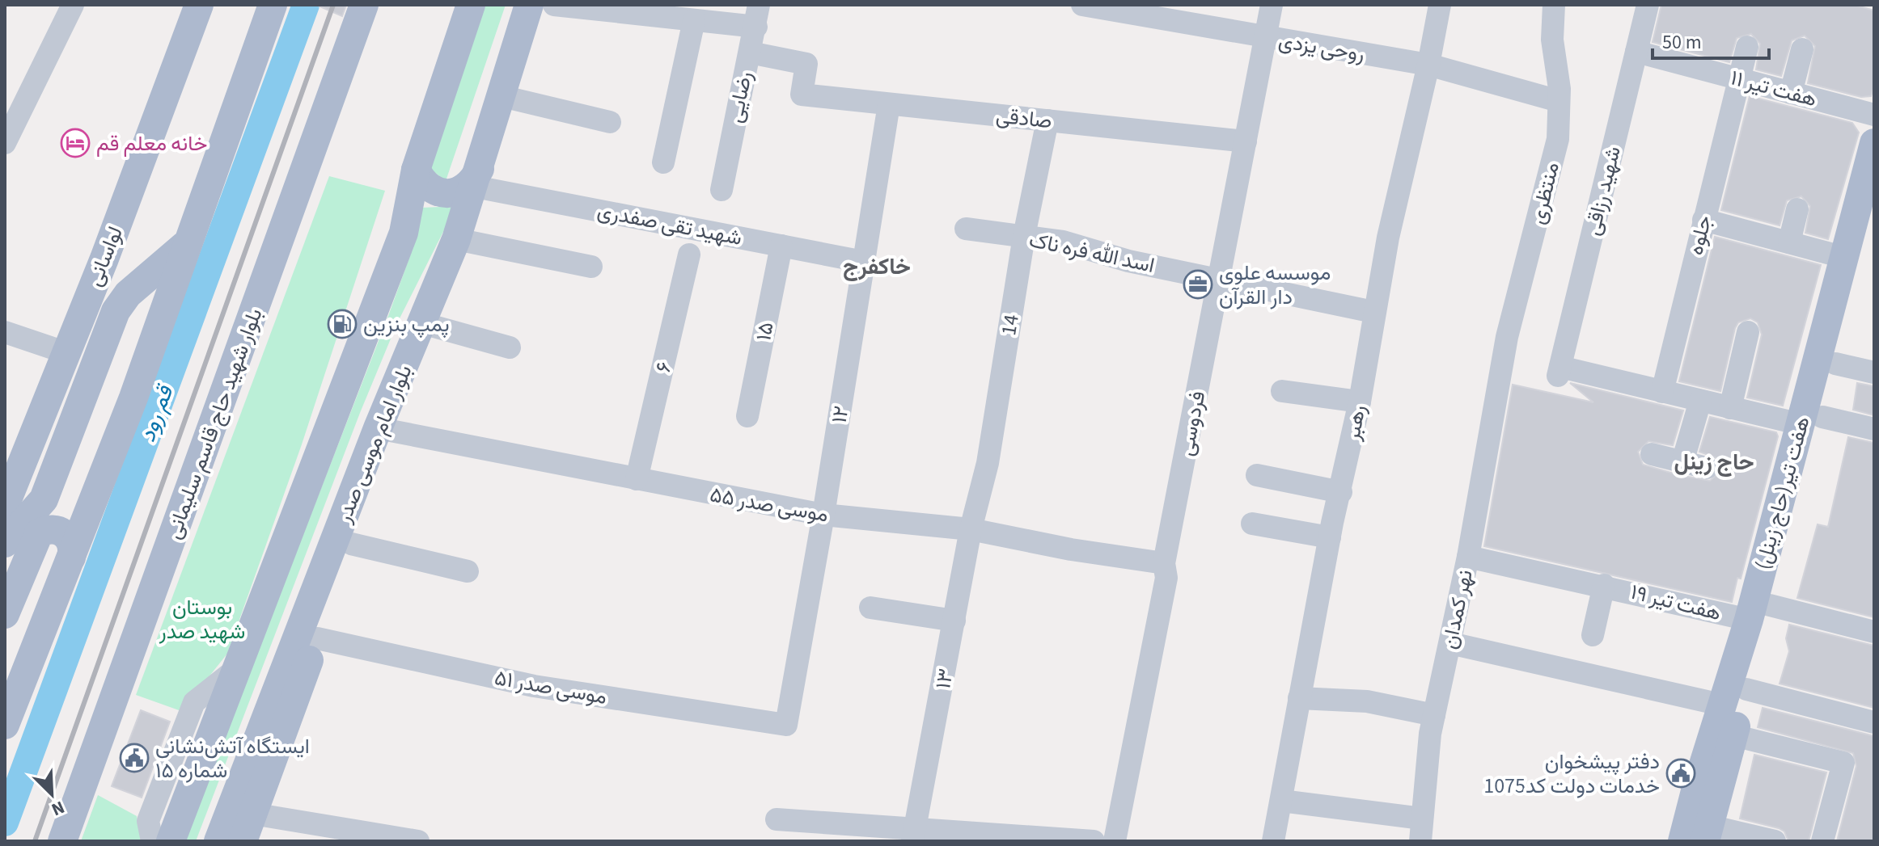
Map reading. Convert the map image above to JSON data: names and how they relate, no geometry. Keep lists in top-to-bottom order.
{
  "streets": {
    "main road": [
      "لواسانی",
      "بلوار شهید حاج قاسم سلیمانی",
      "بلوار امام موسی صدر",
      "هفت تیر(حاج زینل)"
    ],
    "street": [
      "روحی یزدی",
      "هفت تیر ۱۱",
      "رضایی",
      "صادقی",
      "شهید رزاقی",
      "منتظری",
      "شهید تقی صفدری",
      "جلوه",
      "اسد الله فره ناک",
      "14",
      "۱۵",
      "۶",
      "۱۲",
      "رهبر",
      "فردوسی",
      "موسی صدر ۵۵",
      "هفت تیر ۱۹",
      "نهر کمدان",
      "۱۳",
      "موسی صدر ۵۱"
    ]
  },
  "crossings": [
    ["روحی یزدی", "منتظری"],
    ["روحی یزدی", "رهبر"],
    ["روحی یزدی", "فردوسی"],
    ["هفت تیر ۱۱", "شهید رزاقی"],
    ["هفت تیر ۱۱", "جلوه"],
    ["رضایی", "صادقی"],
    ["صادقی", "14"],
    ["صادقی", "۱۲"],
    ["صادقی", "فردوسی"],
    ["شهید رزاقی", "جلوه"],
    ["منتظری", "نهر کمدان"],
    ["شهید تقی صفدری", "۱۵"],
    ["شهید تقی صفدری", "۱۲"],
    ["شهید تقی صفدری", "بلوار امام موسی صدر"],
    ["اسد الله فره ناک", "14"],
    ["اسد الله فره ناک", "رهبر"],
    ["اسد الله فره ناک", "فردوسی"],
    ["14", "موسی صدر ۵۵"],
    ["14", "۱۳"],
    ["۶", "موسی صدر ۵۵"],
    ["۱۲", "موسی صدر ۵۵"],
    ["۱۲", "موسی صدر ۵۱"],
    ["فردوسی", "موسی صدر ۵۵"],
    ["بلوار امام موسی صدر", "موسی صدر ۵۵"],
    ["هفت تیر(حاج زینل)", "هفت تیر ۱۹"],
    ["موسی صدر ۵۵", "۱۳"],
    ["هفت تیر ۱۹", "نهر کمدان"]
  ],
  "districts": ["خاکفرج", "حاج زینل"],
  "water": ["قم رود"],
  "parks": ["بوستان شهید صدر"],
  "places": {
    "hotel": ["خانه معلم قم"],
    "office": ["موسسه علوی دار القرآن"],
    "fuel station": ["پمپ بنزین"],
    "public building": ["ایستگاه آتش‌نشانی شماره ۱۵", "دفتر پیشخوان خدمات دولت کد1075"]
  },
  "scale_bar": "50 m",
  "north": "bottom right"
}
